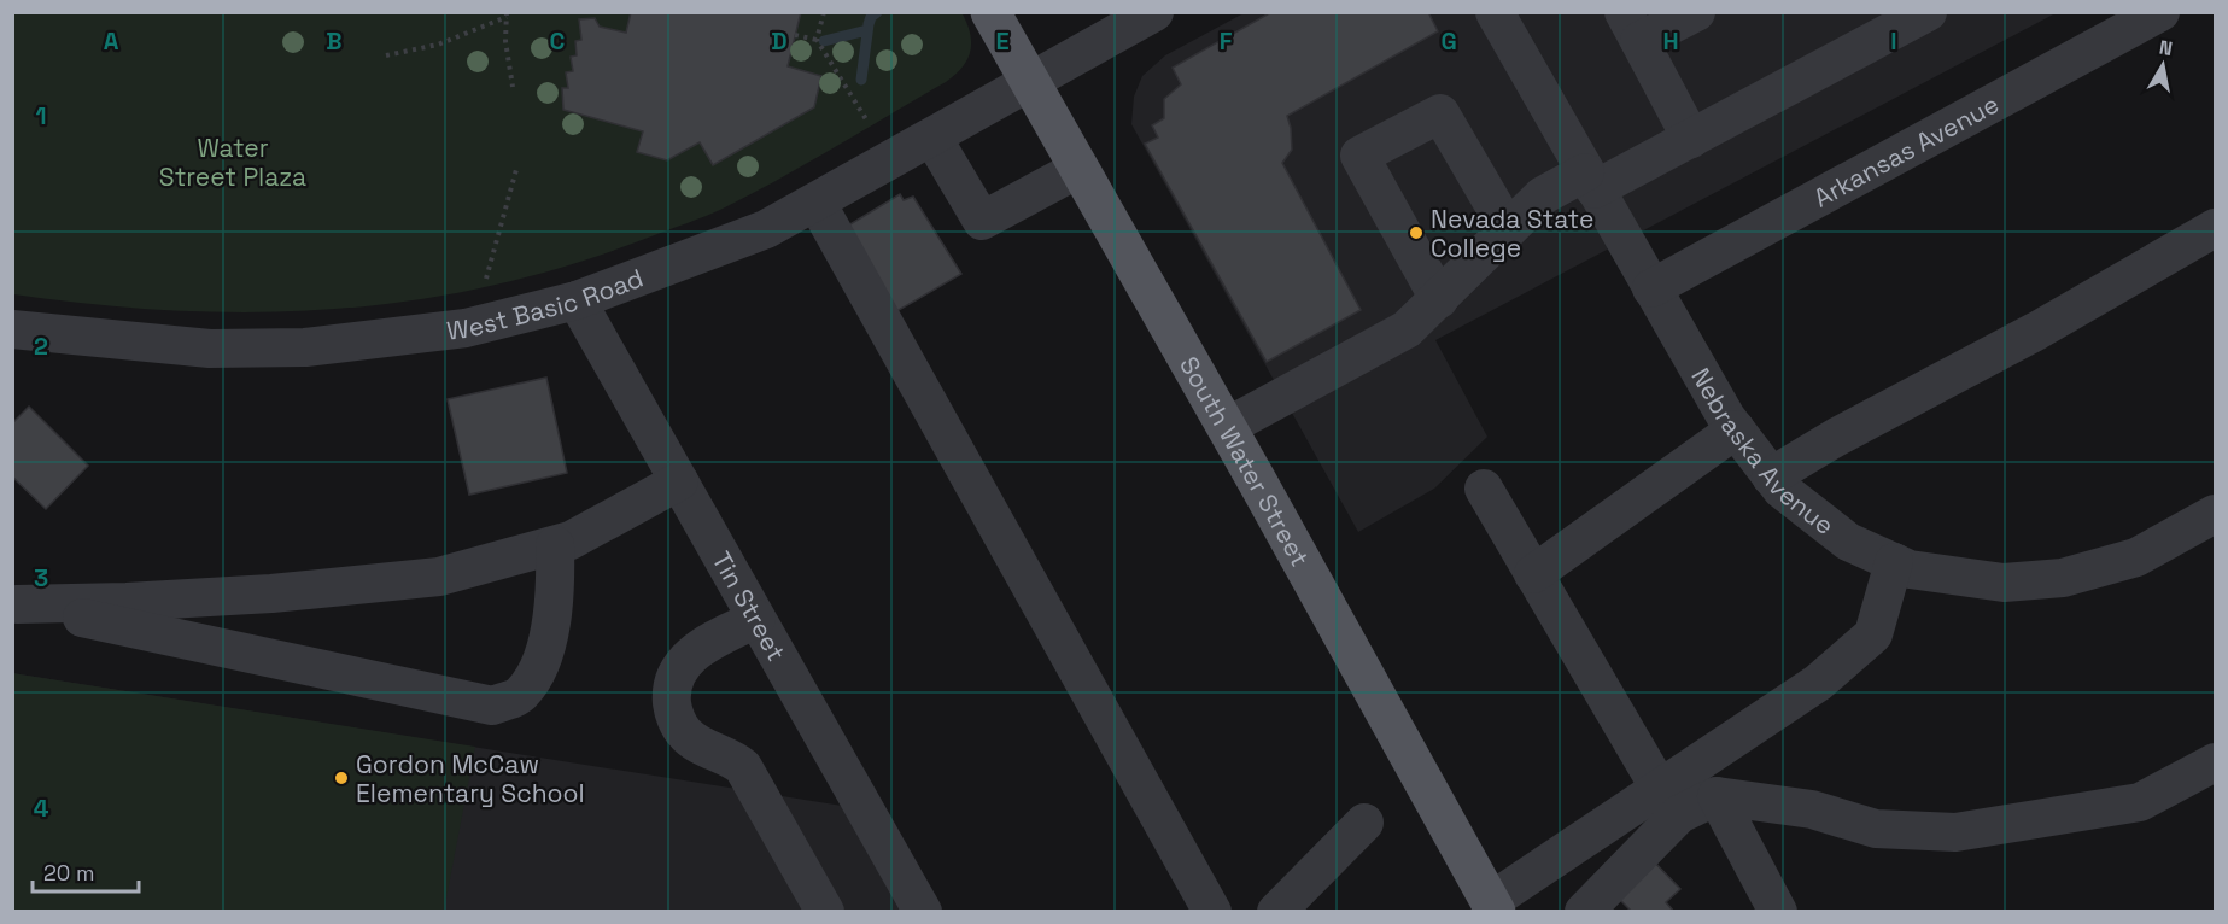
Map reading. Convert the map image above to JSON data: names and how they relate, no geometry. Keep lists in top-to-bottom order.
{
  "streets": {
    "main road": ["South Water Street"],
    "street": [
      "Arkansas Avenue",
      "West Basic Road",
      "Nebraska Avenue",
      "Tin Street"
    ]
  },
  "crossings": [
    ["Arkansas Avenue", "Nebraska Avenue"],
    ["West Basic Road", "South Water Street"],
    ["West Basic Road", "Tin Street"]
  ],
  "parks": ["Water Street Plaza"],
  "places": ["Nevada State College", "Gordon McCaw Elementary School"],
  "scale_bar": "20 m",
  "north": "top",
  "grid": {
    "columns": [
      "A",
      "B",
      "C",
      "D",
      "E",
      "F",
      "G",
      "H",
      "I"
    ],
    "rows": [
      "1",
      "2",
      "3",
      "4"
    ]
  }
}
